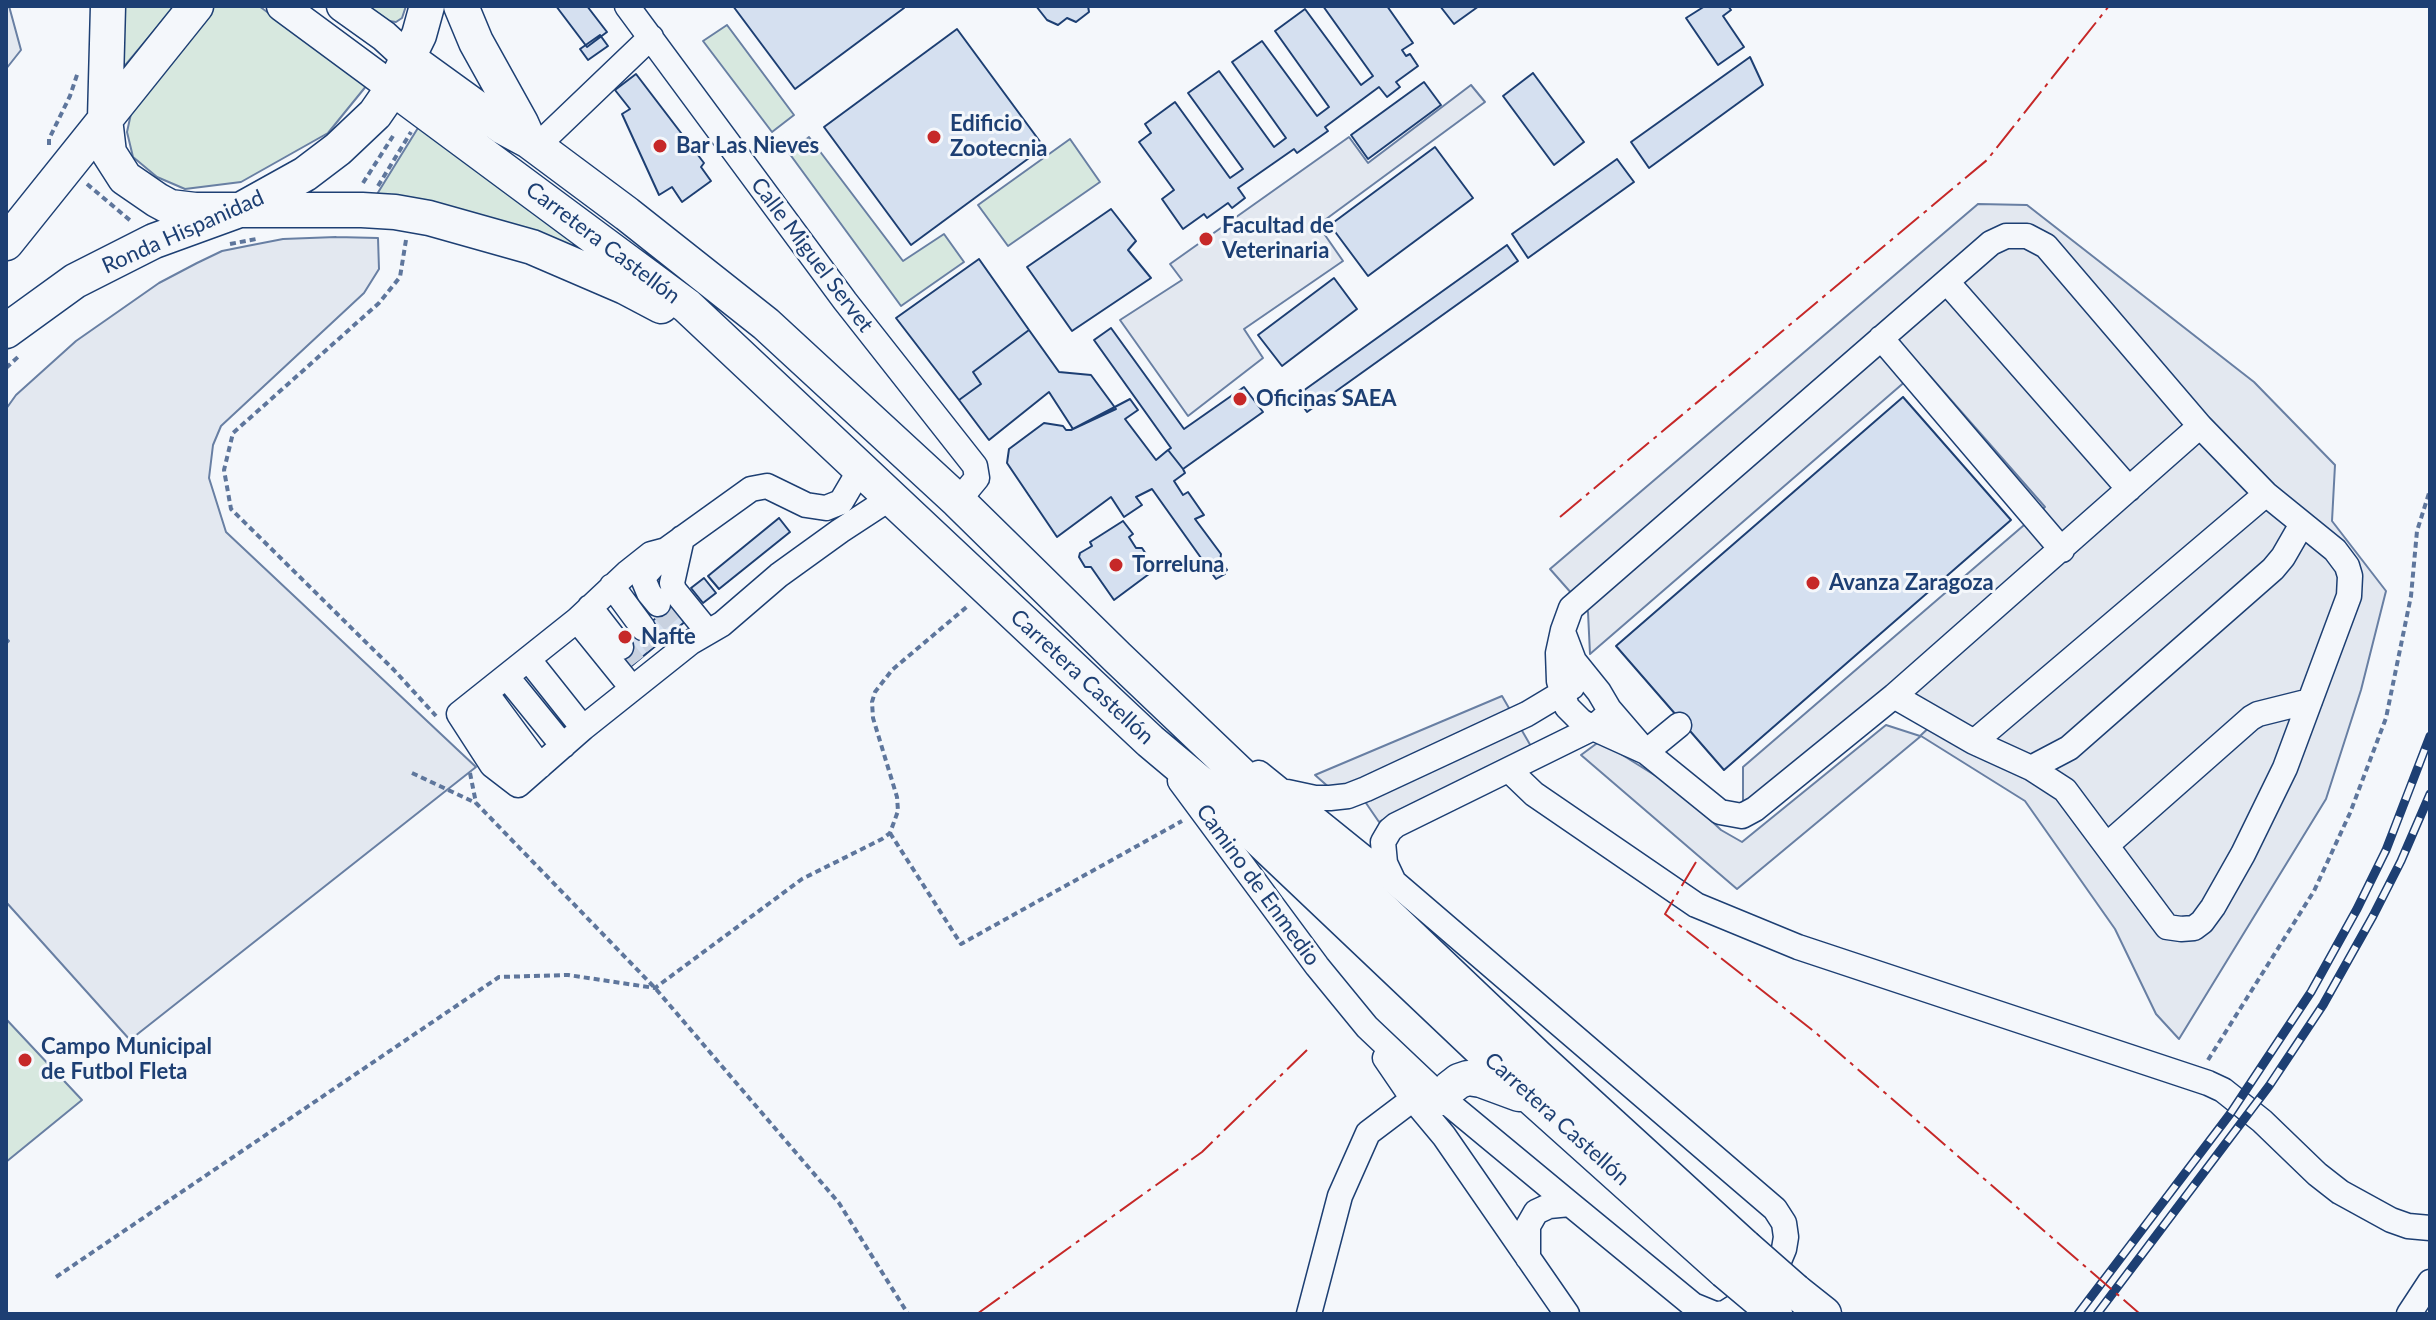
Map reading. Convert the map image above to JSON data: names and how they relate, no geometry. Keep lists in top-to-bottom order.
{
  "streets": {
    "highway": ["Ronda Hispanidad", "Carretera Castellón"],
    "street": ["Calle Miguel Servet", "Camino de Enmedio"]
  },
  "crossings": [
    ["Ronda Hispanidad", "Carretera Castellón"],
    ["Carretera Castellón", "Calle Miguel Servet"],
    ["Carretera Castellón", "Camino de Enmedio"]
  ],
  "places": [
    "Edificio Zootecnia",
    "Bar Las Nieves",
    "Facultad de Veterinaria",
    "Oficinas SAEA",
    "Torreluna",
    "Avanza Zaragoza",
    "Nafte",
    "Campo Municipal de Futbol Fleta"
  ]
}
